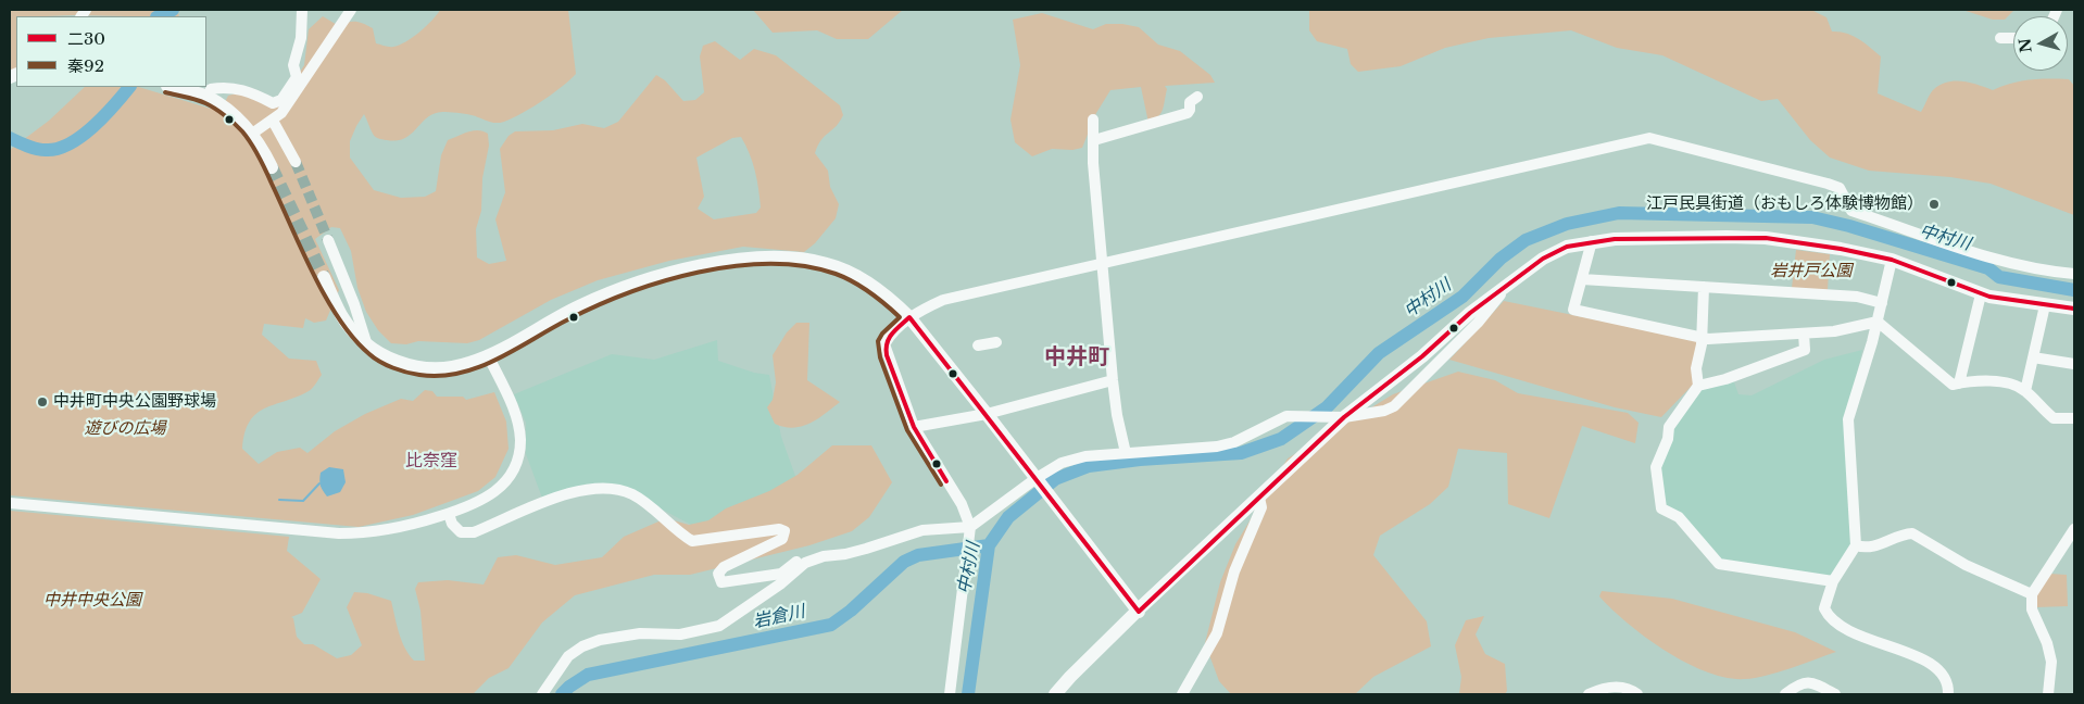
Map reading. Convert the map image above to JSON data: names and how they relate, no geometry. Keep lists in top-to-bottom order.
{
  "districts": ["中井町", "比奈窪"],
  "water": ["中村川", "岩倉川"],
  "parks": ["岩井戸公園", "遊びの広場", "中井中央公園"],
  "places": ["江戸民具街道（おもしろ体験博物館）", "中井町中央公園野球場"],
  "lines": ["transit line 秦92", "transit line 二30"],
  "legend": ["二30", "秦92"],
  "north": "left"
}
